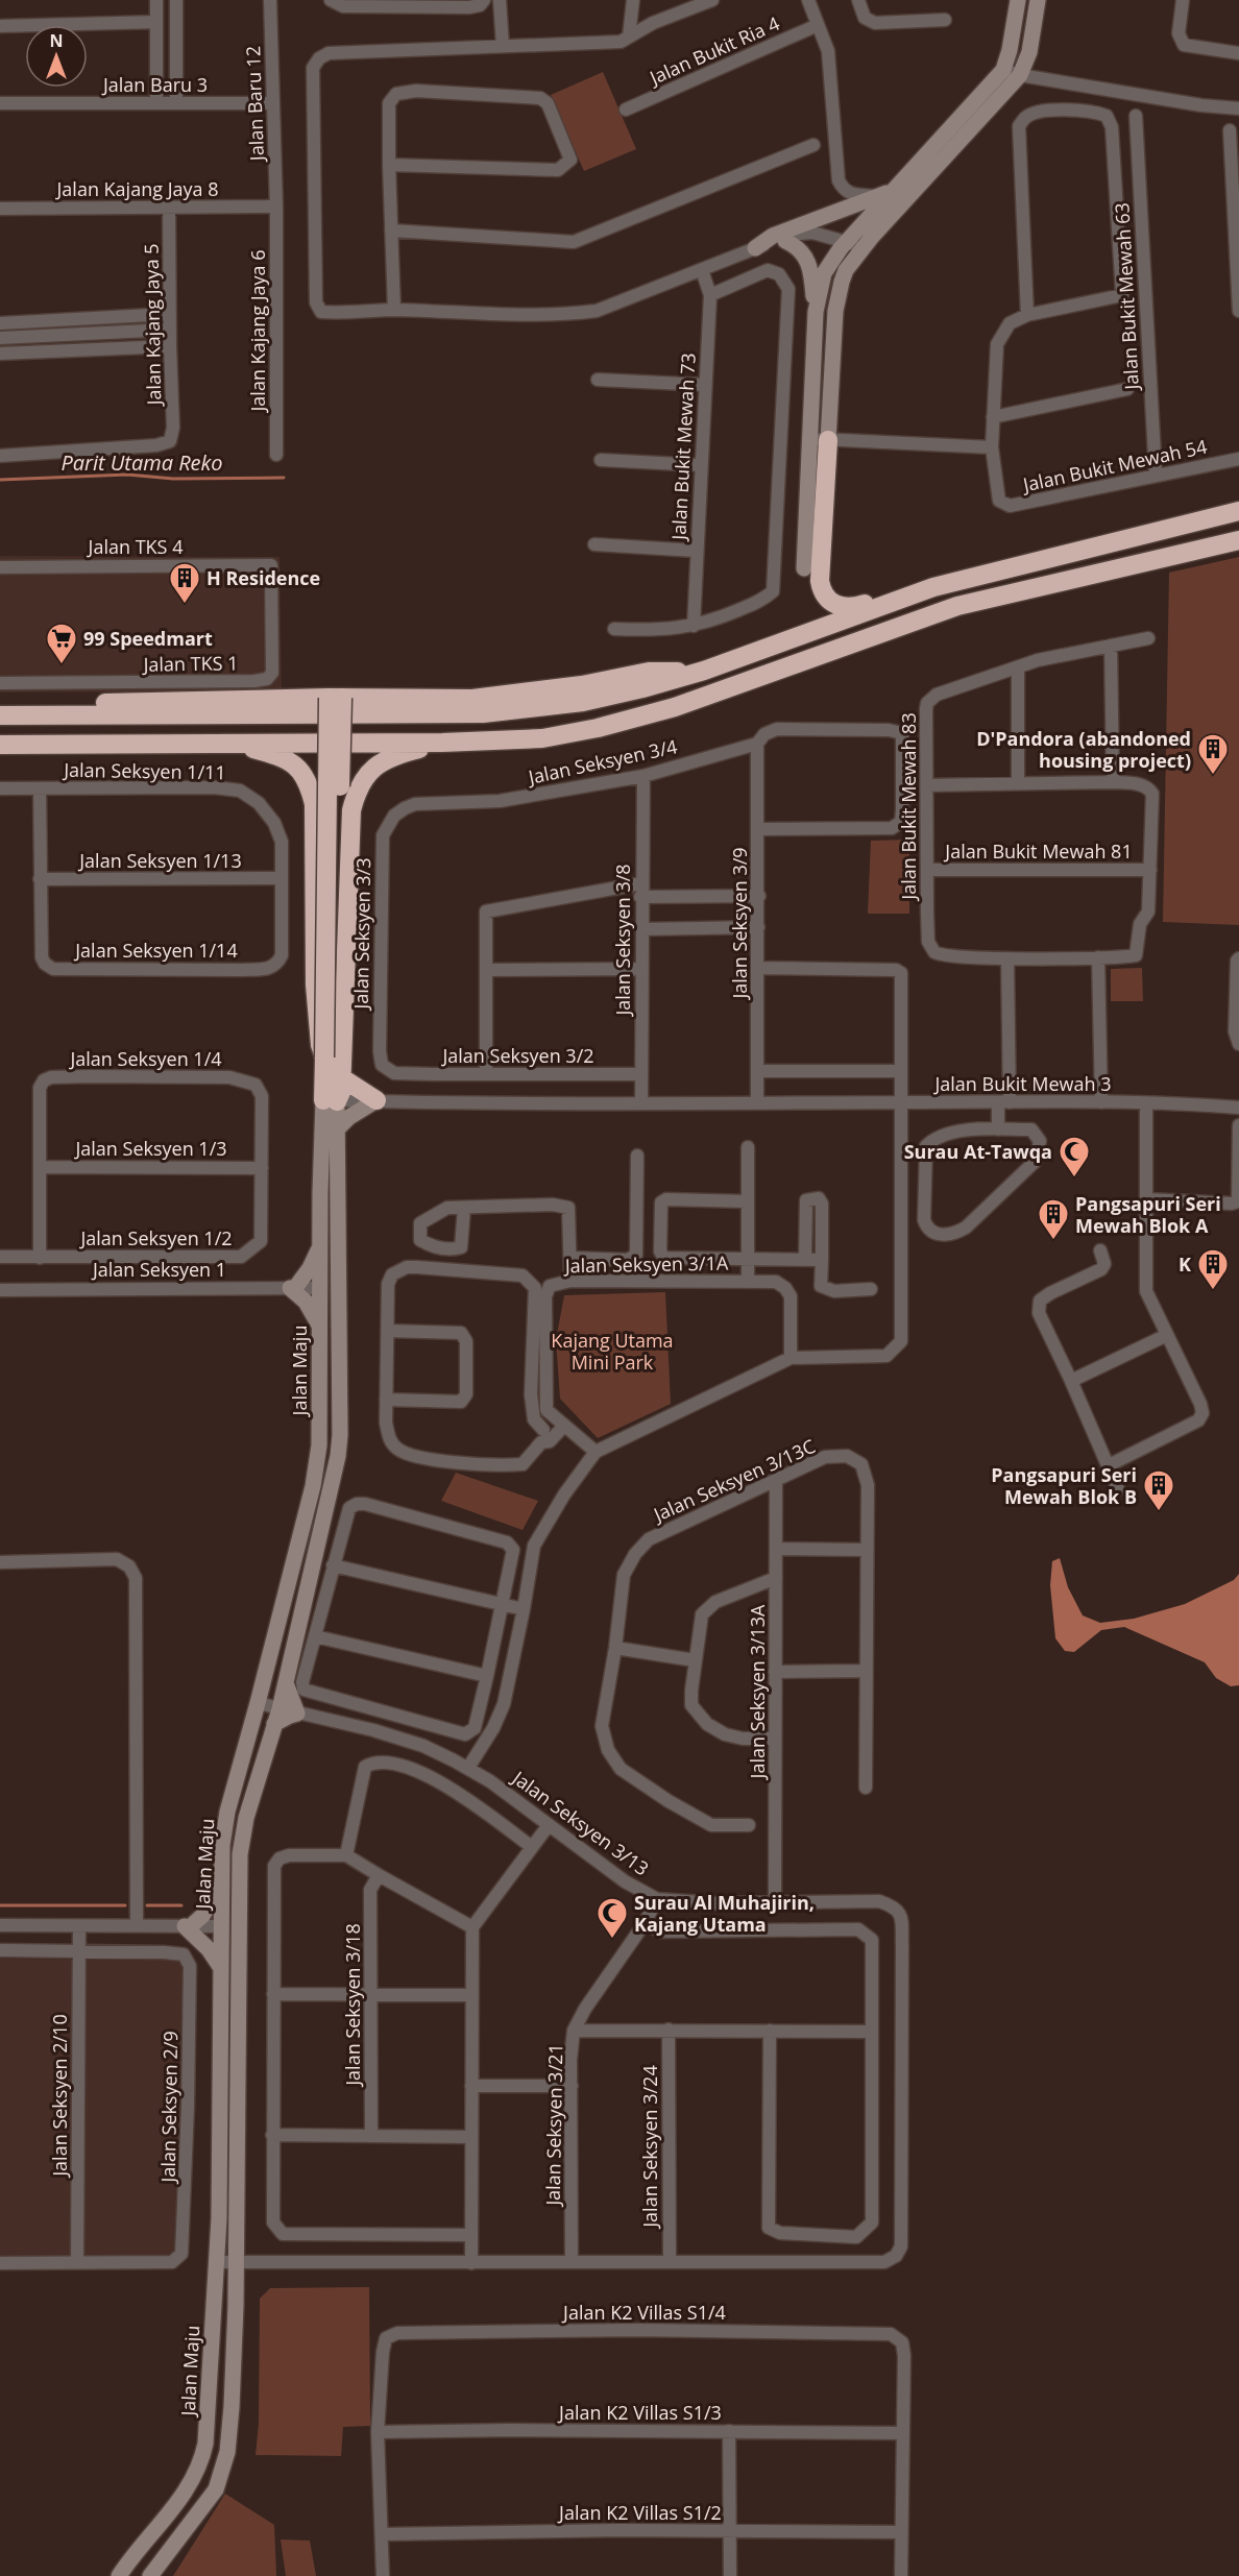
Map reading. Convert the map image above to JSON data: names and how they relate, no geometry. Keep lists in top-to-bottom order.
{
  "streets": {
    "street": [
      "Jalan Bukit Ria 4",
      "Jalan Baru 3",
      "Jalan Baru 12",
      "Jalan Kajang Jaya 8",
      "Jalan Bukit Mewah 63",
      "Jalan Kajang Jaya 5",
      "Jalan Kajang Jaya 6",
      "Jalan Bukit Mewah 73",
      "Jalan Bukit Mewah 54",
      "Jalan TKS 4",
      "Jalan TKS 1",
      "Jalan Seksyen 3/4",
      "Jalan Seksyen 1/11",
      "Jalan Bukit Mewah 83",
      "Jalan Bukit Mewah 81",
      "Jalan Seksyen 1/13",
      "Jalan Seksyen 3/9",
      "Jalan Seksyen 3/3",
      "Jalan Seksyen 3/8",
      "Jalan Seksyen 1/14",
      "Jalan Seksyen 3/2",
      "Jalan Seksyen 1/4",
      "Jalan Bukit Mewah 3",
      "Jalan Seksyen 1/3",
      "Jalan Seksyen 1/2",
      "Jalan Seksyen 3/1A",
      "Jalan Seksyen 1",
      "Jalan Maju",
      "Jalan Seksyen 3/13C",
      "Jalan Seksyen 3/13A",
      "Jalan Seksyen 3/13",
      "Jalan Seksyen 3/18",
      "Jalan Seksyen 2/10",
      "Jalan Seksyen 2/9",
      "Jalan Seksyen 3/21",
      "Jalan Seksyen 3/24",
      "Jalan K2 Villas S1/4",
      "Jalan K2 Villas S1/3",
      "Jalan K2 Villas S1/2"
    ]
  },
  "crossings": [
    ["Jalan Baru 3", "Jalan Baru 12"],
    ["Jalan Baru 12", "Jalan Kajang Jaya 8"],
    ["Jalan Baru 12", "Jalan Kajang Jaya 6"],
    ["Jalan Kajang Jaya 8", "Jalan Kajang Jaya 5"],
    ["Jalan Kajang Jaya 8", "Jalan Kajang Jaya 6"],
    ["Jalan Bukit Mewah 63", "Jalan Bukit Mewah 54"],
    ["Jalan TKS 4", "Jalan TKS 1"],
    ["Jalan Seksyen 3/4", "Jalan Seksyen 3/9"],
    ["Jalan Seksyen 3/4", "Jalan Seksyen 3/3"],
    ["Jalan Seksyen 3/4", "Jalan Seksyen 3/8"],
    ["Jalan Seksyen 1/11", "Jalan Seksyen 1/13"],
    ["Jalan Seksyen 1/11", "Jalan Seksyen 1/14"],
    ["Jalan Bukit Mewah 83", "Jalan Bukit Mewah 81"],
    ["Jalan Seksyen 1/13", "Jalan Seksyen 1/14"],
    ["Jalan Seksyen 3/9", "Jalan Bukit Mewah 3"],
    ["Jalan Seksyen 3/3", "Jalan Seksyen 3/2"],
    ["Jalan Seksyen 3/8", "Jalan Seksyen 3/2"],
    ["Jalan Seksyen 3/8", "Jalan Bukit Mewah 3"],
    ["Jalan Seksyen 1/4", "Jalan Seksyen 1/3"],
    ["Jalan Seksyen 1/4", "Jalan Seksyen 1/2"],
    ["Jalan Bukit Mewah 3", "Jalan Maju"],
    ["Jalan Seksyen 1/3", "Jalan Seksyen 1/2"],
    ["Jalan Seksyen 1", "Jalan Maju"],
    ["Jalan Seksyen 3/13C", "Jalan Seksyen 3/13A"],
    ["Jalan Seksyen 3/13A", "Jalan Seksyen 3/13"],
    ["Jalan Seksyen 3/13", "Jalan Seksyen 3/21"],
    ["Jalan Seksyen 3/13", "Jalan Seksyen 3/24"],
    ["Jalan Seksyen 2/10", "Jalan Seksyen 2/9"],
    ["Jalan K2 Villas S1/4", "Jalan K2 Villas S1/3"]
  ],
  "water": ["Parit Utama Reko"],
  "parks": ["Kajang Utama Mini Park"],
  "places": {
    "building": [
      "H Residence",
      "D'Pandora (abandoned housing project)",
      "Pangsapuri Seri Mewah Blok A",
      "K",
      "Pangsapuri Seri Mewah Blok B"
    ],
    "supermarket": ["99 Speedmart"],
    "mosque": ["Surau At-Tawqa", "Surau Al Muhajirin, Kajang Utama"]
  },
  "north": "top"
}
